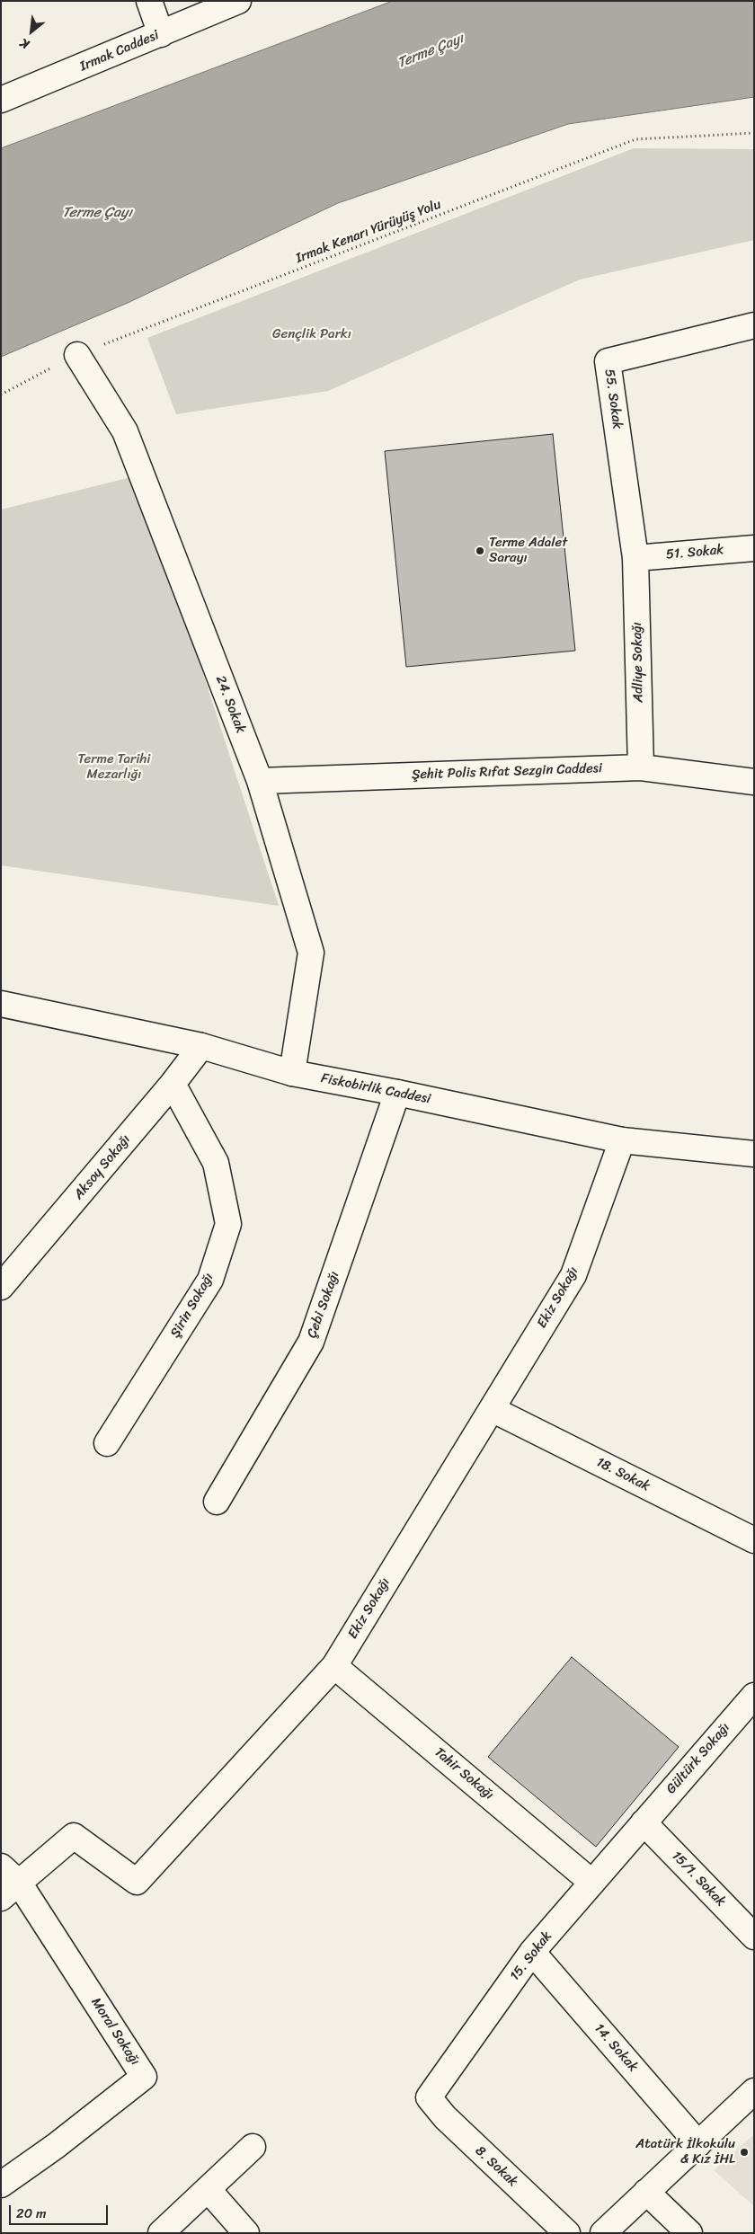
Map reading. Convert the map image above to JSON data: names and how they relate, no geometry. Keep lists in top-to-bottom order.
{
  "streets": {
    "street": [
      "Irmak Caddesi",
      "55. Sokak",
      "51. Sokak",
      "Adliye Sokağı",
      "24. Sokak",
      "Şehit Polis Rıfat Sezgin Caddesi",
      "Fiskobirlik Caddesi",
      "Aksoy Sokağı",
      "Ekiz Sokağı",
      "Çebi Sokağı",
      "Şirin Sokağı",
      "18. Sokak",
      "Gültürk Sokağı",
      "Tahir Sokağı",
      "15/1. Sokak",
      "15. Sokak",
      "Moral Sokağı",
      "14. Sokak",
      "8. Sokak"
    ],
    "path": ["Irmak Kenarı Yürüyüş Yolu"]
  },
  "crossings": [
    ["Irmak Kenarı Yürüyüş Yolu", "24. Sokak"],
    ["55. Sokak", "51. Sokak"],
    ["55. Sokak", "Adliye Sokağı"],
    ["51. Sokak", "Adliye Sokağı"],
    ["Adliye Sokağı", "Şehit Polis Rıfat Sezgin Caddesi"],
    ["24. Sokak", "Şehit Polis Rıfat Sezgin Caddesi"],
    ["24. Sokak", "Fiskobirlik Caddesi"],
    ["Fiskobirlik Caddesi", "Aksoy Sokağı"],
    ["Fiskobirlik Caddesi", "Ekiz Sokağı"],
    ["Fiskobirlik Caddesi", "Çebi Sokağı"],
    ["Aksoy Sokağı", "Şirin Sokağı"],
    ["Ekiz Sokağı", "18. Sokak"],
    ["Ekiz Sokağı", "Tahir Sokağı"],
    ["Ekiz Sokağı", "Moral Sokağı"],
    ["Gültürk Sokağı", "15/1. Sokak"],
    ["Gültürk Sokağı", "15. Sokak"],
    ["Tahir Sokağı", "15. Sokak"],
    ["15/1. Sokak", "15. Sokak"],
    ["15. Sokak", "14. Sokak"],
    ["15. Sokak", "8. Sokak"]
  ],
  "water": ["Terme Çayı"],
  "parks": ["Gençlik Parkı", "Terme Tarihi Mezarlığı"],
  "places": ["Terme Adalet Sarayı", "Atatürk İlkokulu & Kız İHL"],
  "scale_bar": "20 m",
  "north": "bottom left"
}
